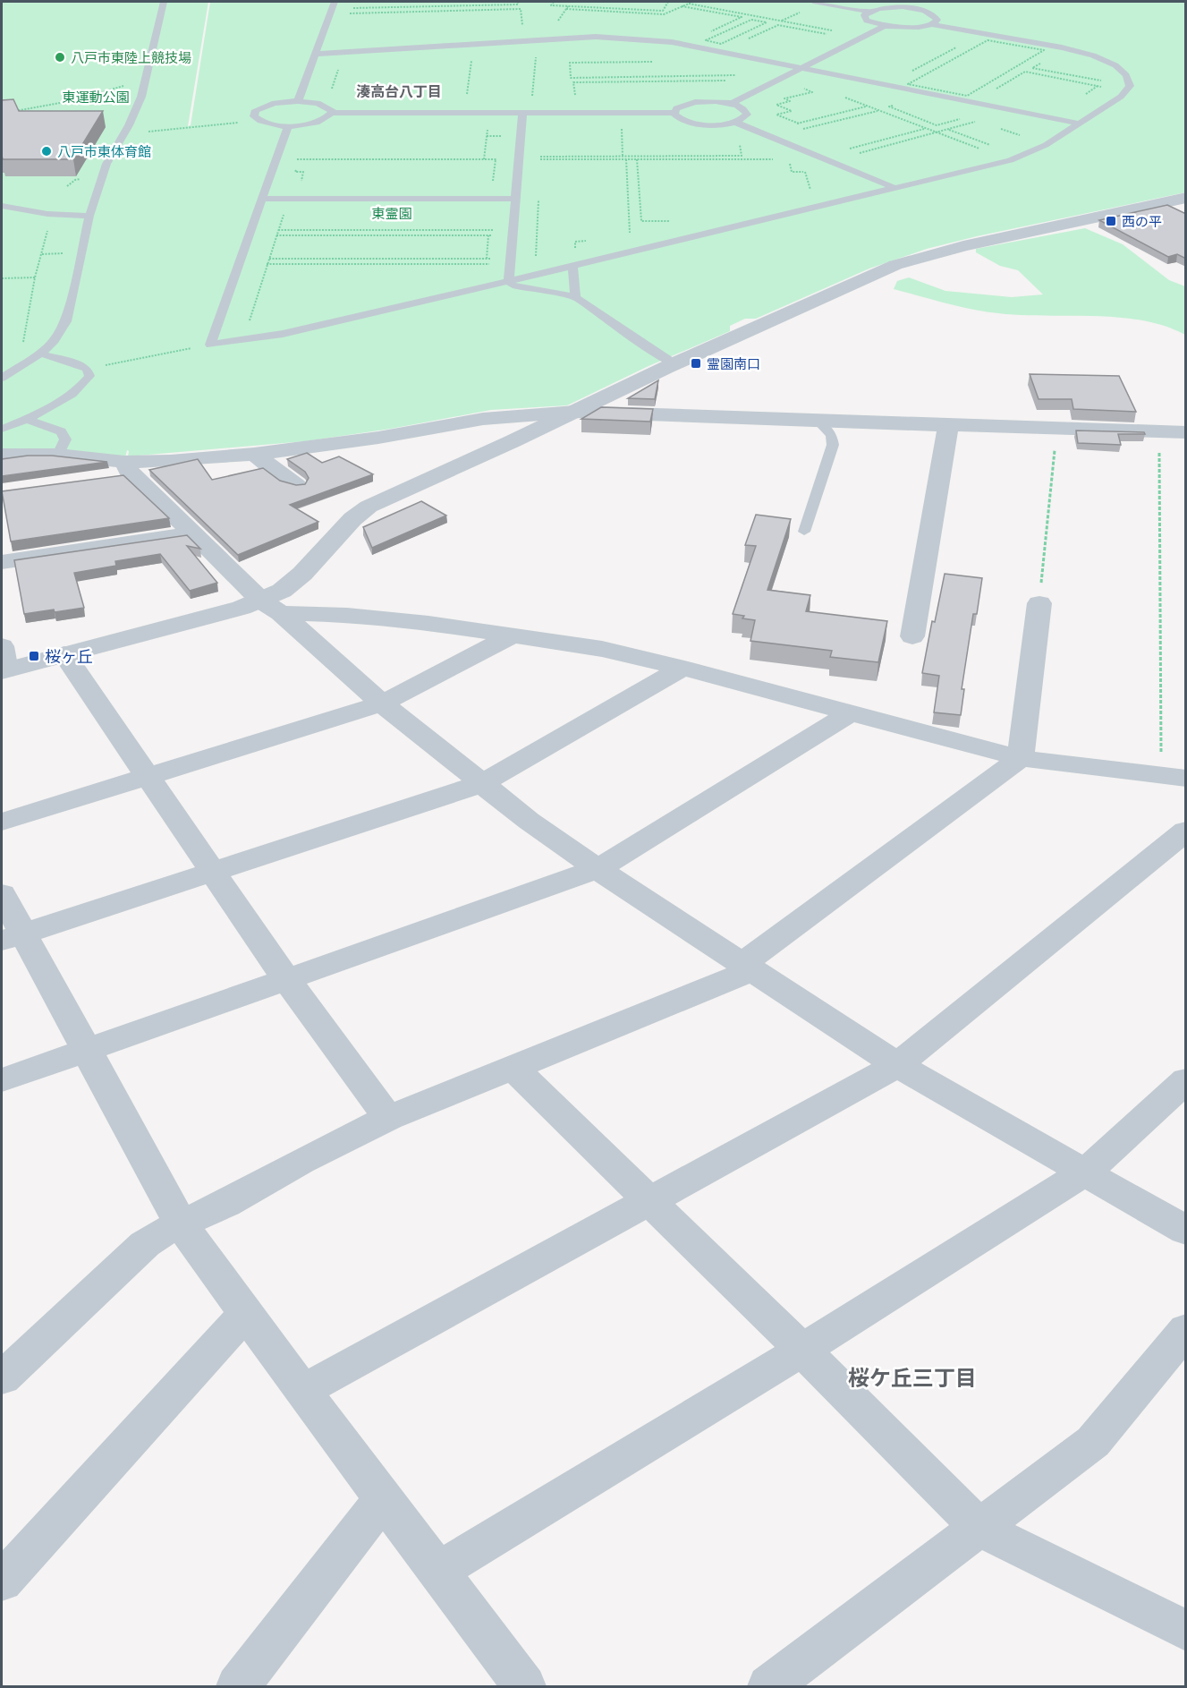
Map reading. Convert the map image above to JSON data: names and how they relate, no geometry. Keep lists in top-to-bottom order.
{
  "districts": ["湊高台八丁目", "桜ケ丘三丁目"],
  "parks": ["東運動公園", "東霊園"],
  "places": {
    "other": ["八戸市東陸上競技場", "八戸市東体育館"],
    "transit": ["西の平", "霊園南口", "桜ヶ丘"]
  }
}
